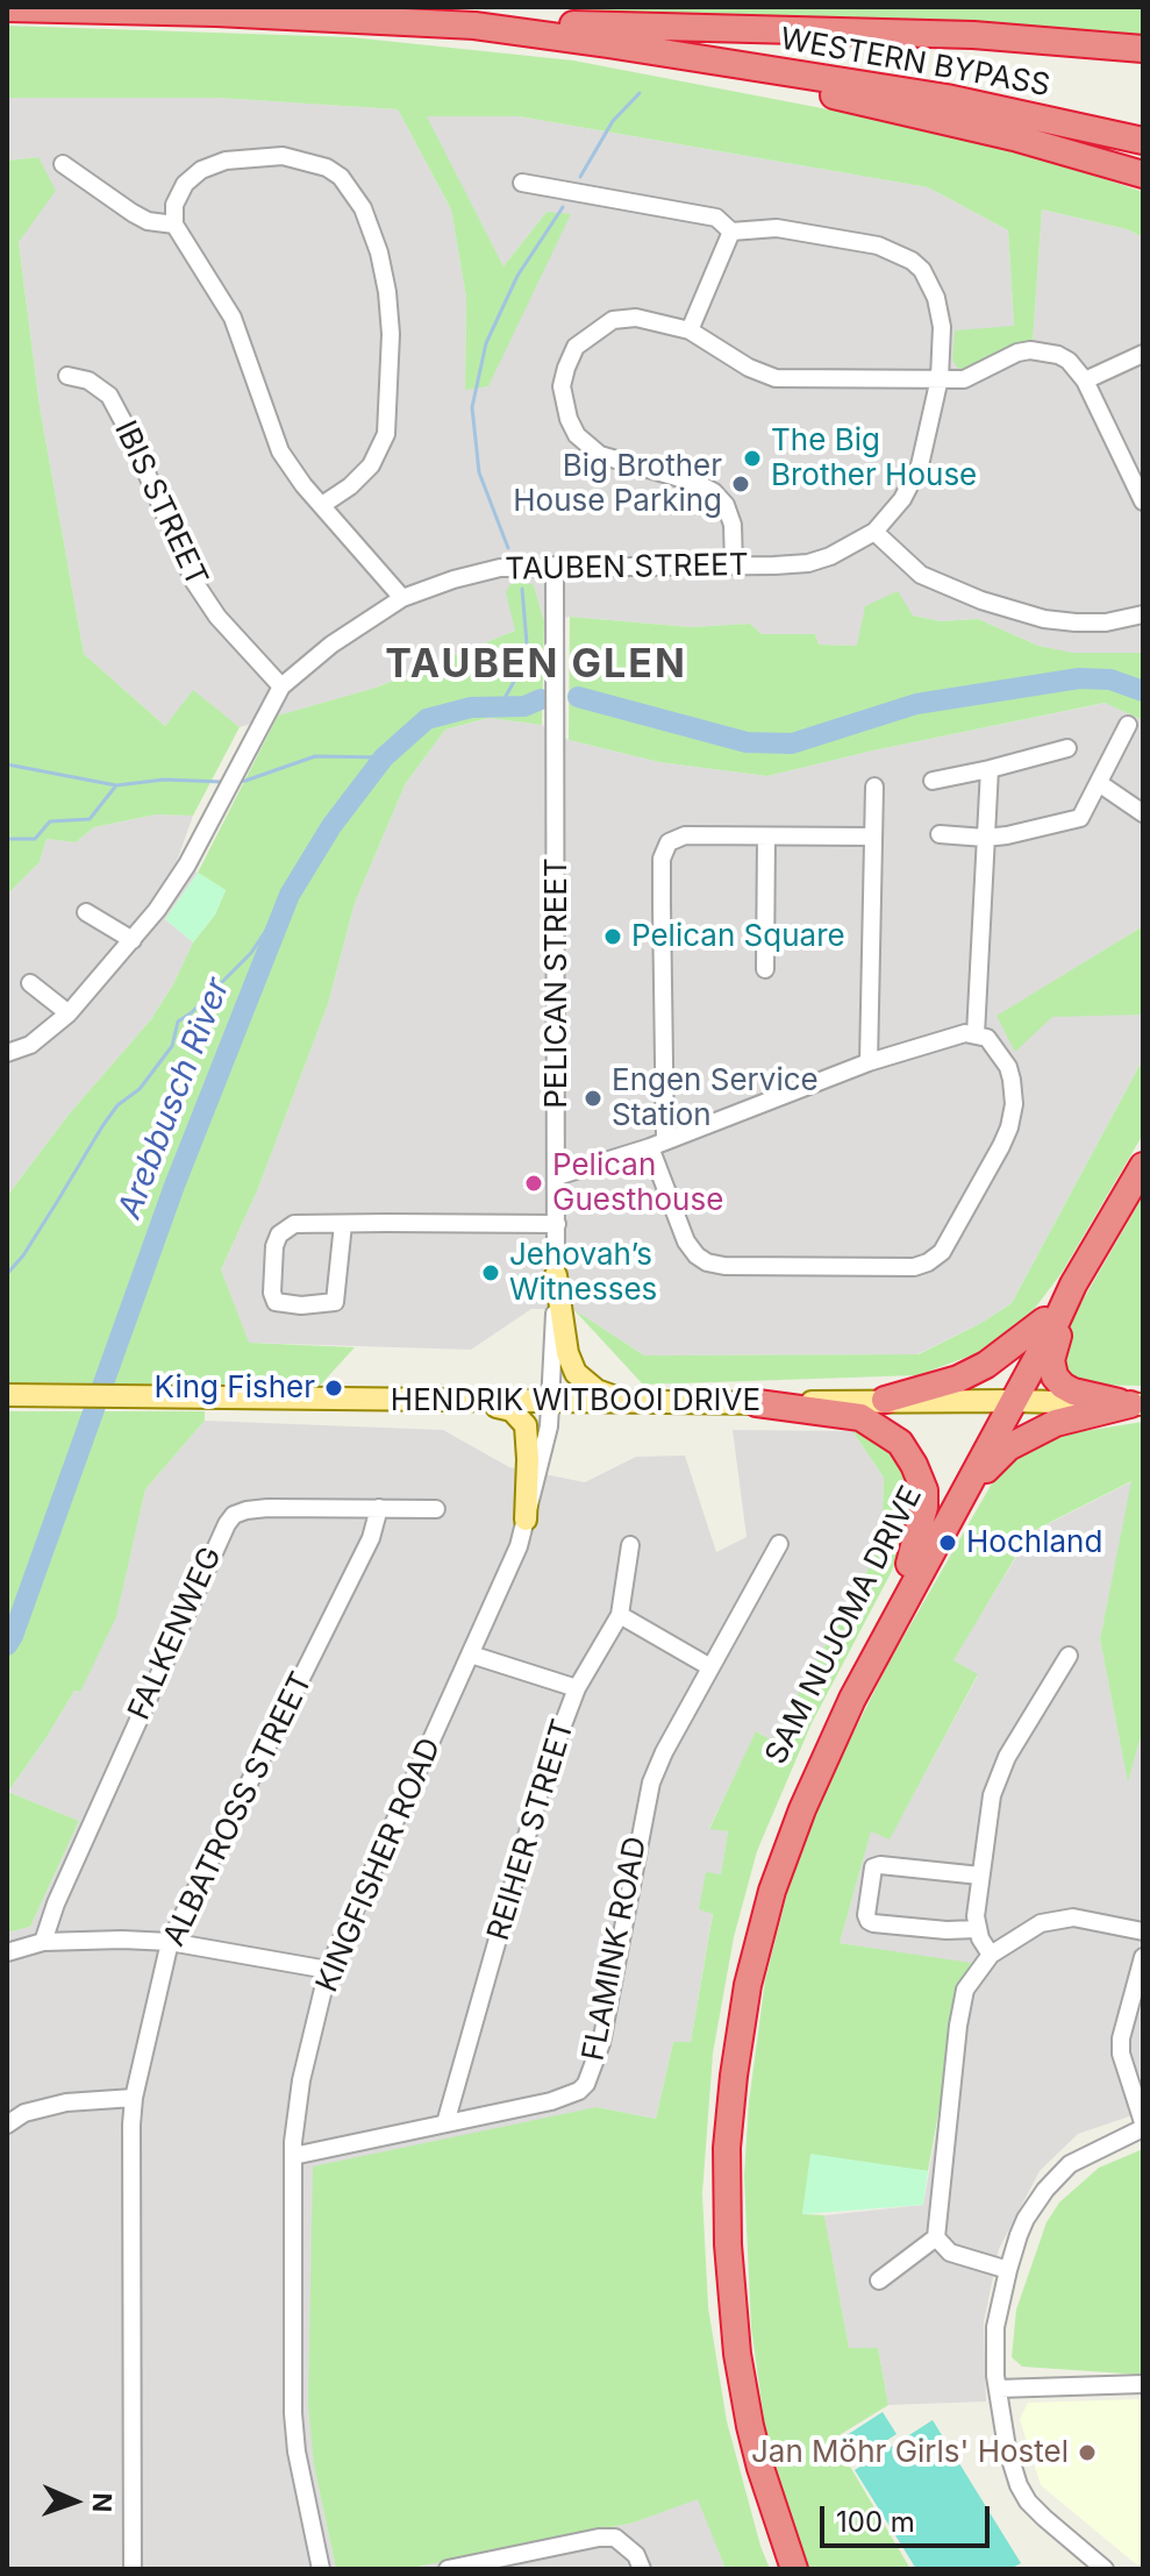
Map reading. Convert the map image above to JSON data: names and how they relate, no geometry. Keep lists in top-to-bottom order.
{
  "streets": {
    "highway": ["WESTERN BYPASS", "SAM NUJOMA DRIVE"],
    "main road": ["HENDRIK WITBOOI DRIVE"],
    "street": [
      "IBIS STREET",
      "TAUBEN STREET",
      "PELICAN STREET",
      "FALKENWEG",
      "ALBATROSS STREET",
      "REIHER STREET",
      "KINGFISHER ROAD",
      "FLAMINK ROAD"
    ]
  },
  "crossings": [
    ["IBIS STREET", "TAUBEN STREET"],
    ["TAUBEN STREET", "PELICAN STREET"],
    ["PELICAN STREET", "HENDRIK WITBOOI DRIVE"],
    ["PELICAN STREET", "KINGFISHER ROAD"],
    ["HENDRIK WITBOOI DRIVE", "SAM NUJOMA DRIVE"],
    ["HENDRIK WITBOOI DRIVE", "KINGFISHER ROAD"],
    ["FALKENWEG", "ALBATROSS STREET"],
    ["REIHER STREET", "FLAMINK ROAD"],
    ["KINGFISHER ROAD", "FLAMINK ROAD"]
  ],
  "districts": ["TAUBEN GLEN"],
  "water": ["Arebbusch River"],
  "places": [
    "The Big Brother House",
    "Big Brother House Parking",
    "Pelican Square",
    "Engen Service Station",
    "Pelican Guesthouse",
    "Jehovah’s Witnesses",
    "King Fisher",
    "Hochland",
    "Jan Möhr Girls' Hostel"
  ],
  "scale_bar": "100 m",
  "north": "right"
}
